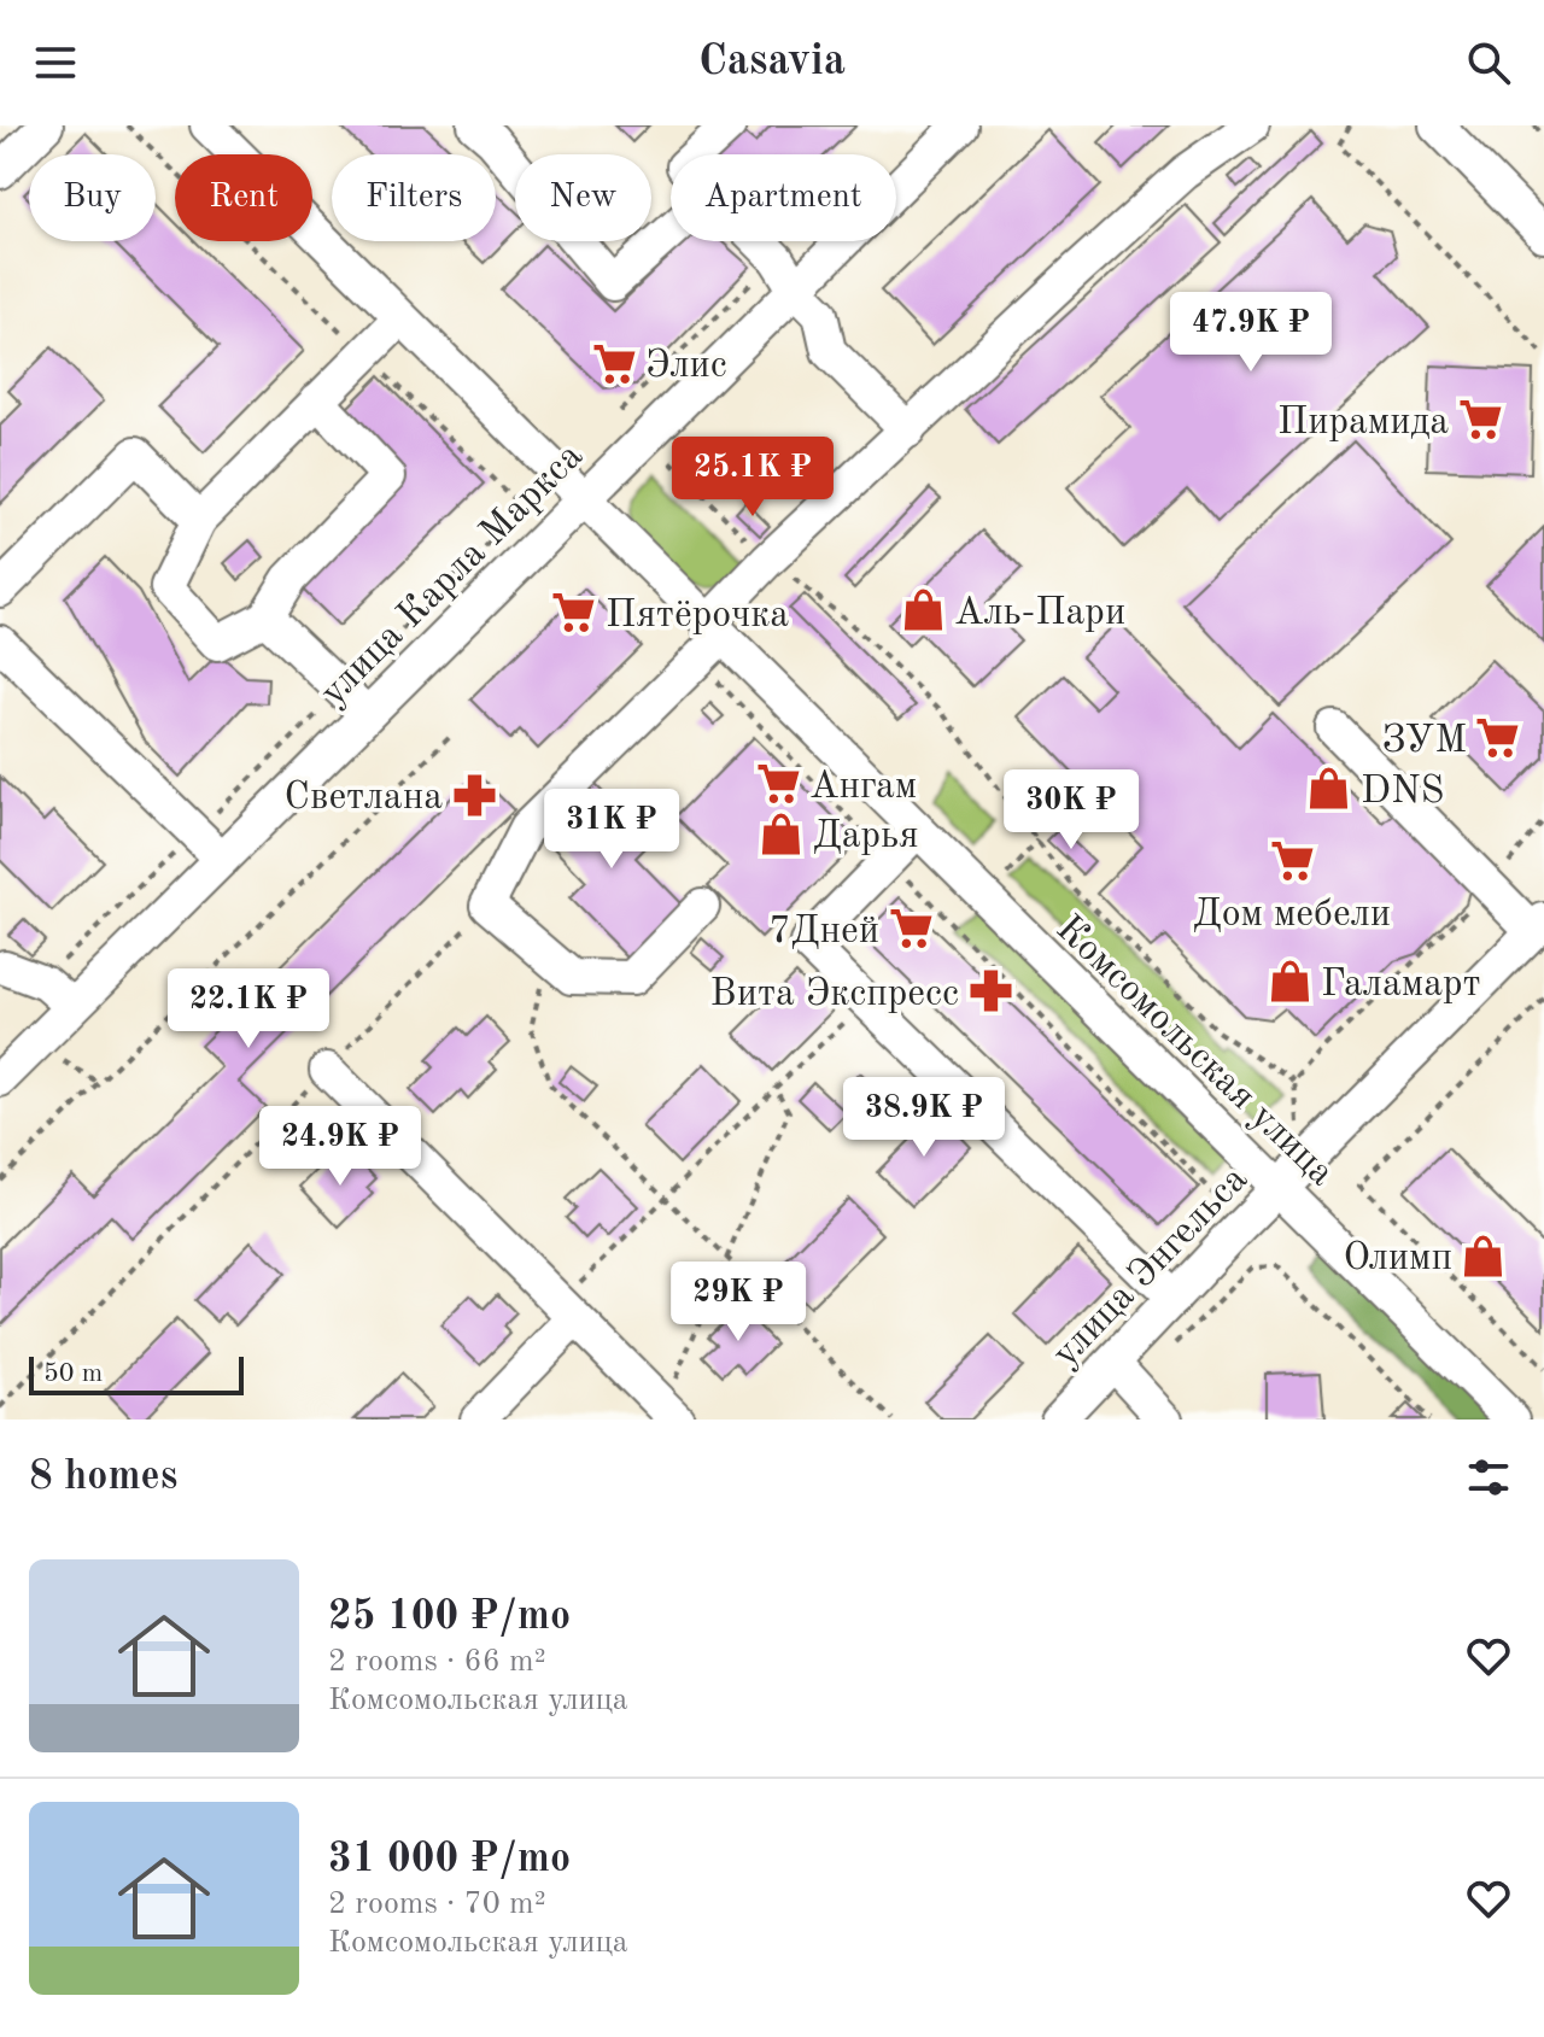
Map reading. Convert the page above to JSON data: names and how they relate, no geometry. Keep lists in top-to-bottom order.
{
  "streets": {
    "street": ["улица Карла Маркса", "Комсомольская улица", "улица Энгельса"]
  },
  "crossings": [
    ["улица Карла Маркса", "Комсомольская улица"],
    ["Комсомольская улица", "улица Энгельса"]
  ],
  "places": {
    "supermarket": [
      "Элис",
      "Пирамида",
      "Пятёрочка",
      "ЗУМ",
      "Ангам",
      "Дом мебели",
      "7Дней"
    ],
    "shop": [
      "Аль-Пари",
      "DNS",
      "Дарья",
      "Галамарт",
      "Олимп"
    ],
    "pharmacy": ["Светлана", "Вита Экспресс"]
  },
  "scale_bar": "50 m",
  "page": {
    "header": "Casavia",
    "chip": [
      "Buy",
      "Rent",
      "Filters",
      "New",
      "Apartment"
    ],
    "price": [
      "47.9K ₽",
      "25.1K ₽",
      "30K ₽",
      "31K ₽",
      "22.1K ₽",
      "38.9K ₽",
      "24.9K ₽",
      "29K ₽"
    ],
    "scale": "50 m",
    "heading": "8 homes",
    "list": [
      {
        "name": "25 100 ₽/mo",
        "note": "2 rooms · 66 m² · Комсомольская улица"
      },
      {
        "name": "31 000 ₽/mo",
        "note": "2 rooms · 70 m² · Комсомольская улица"
      }
    ]
  }
}
